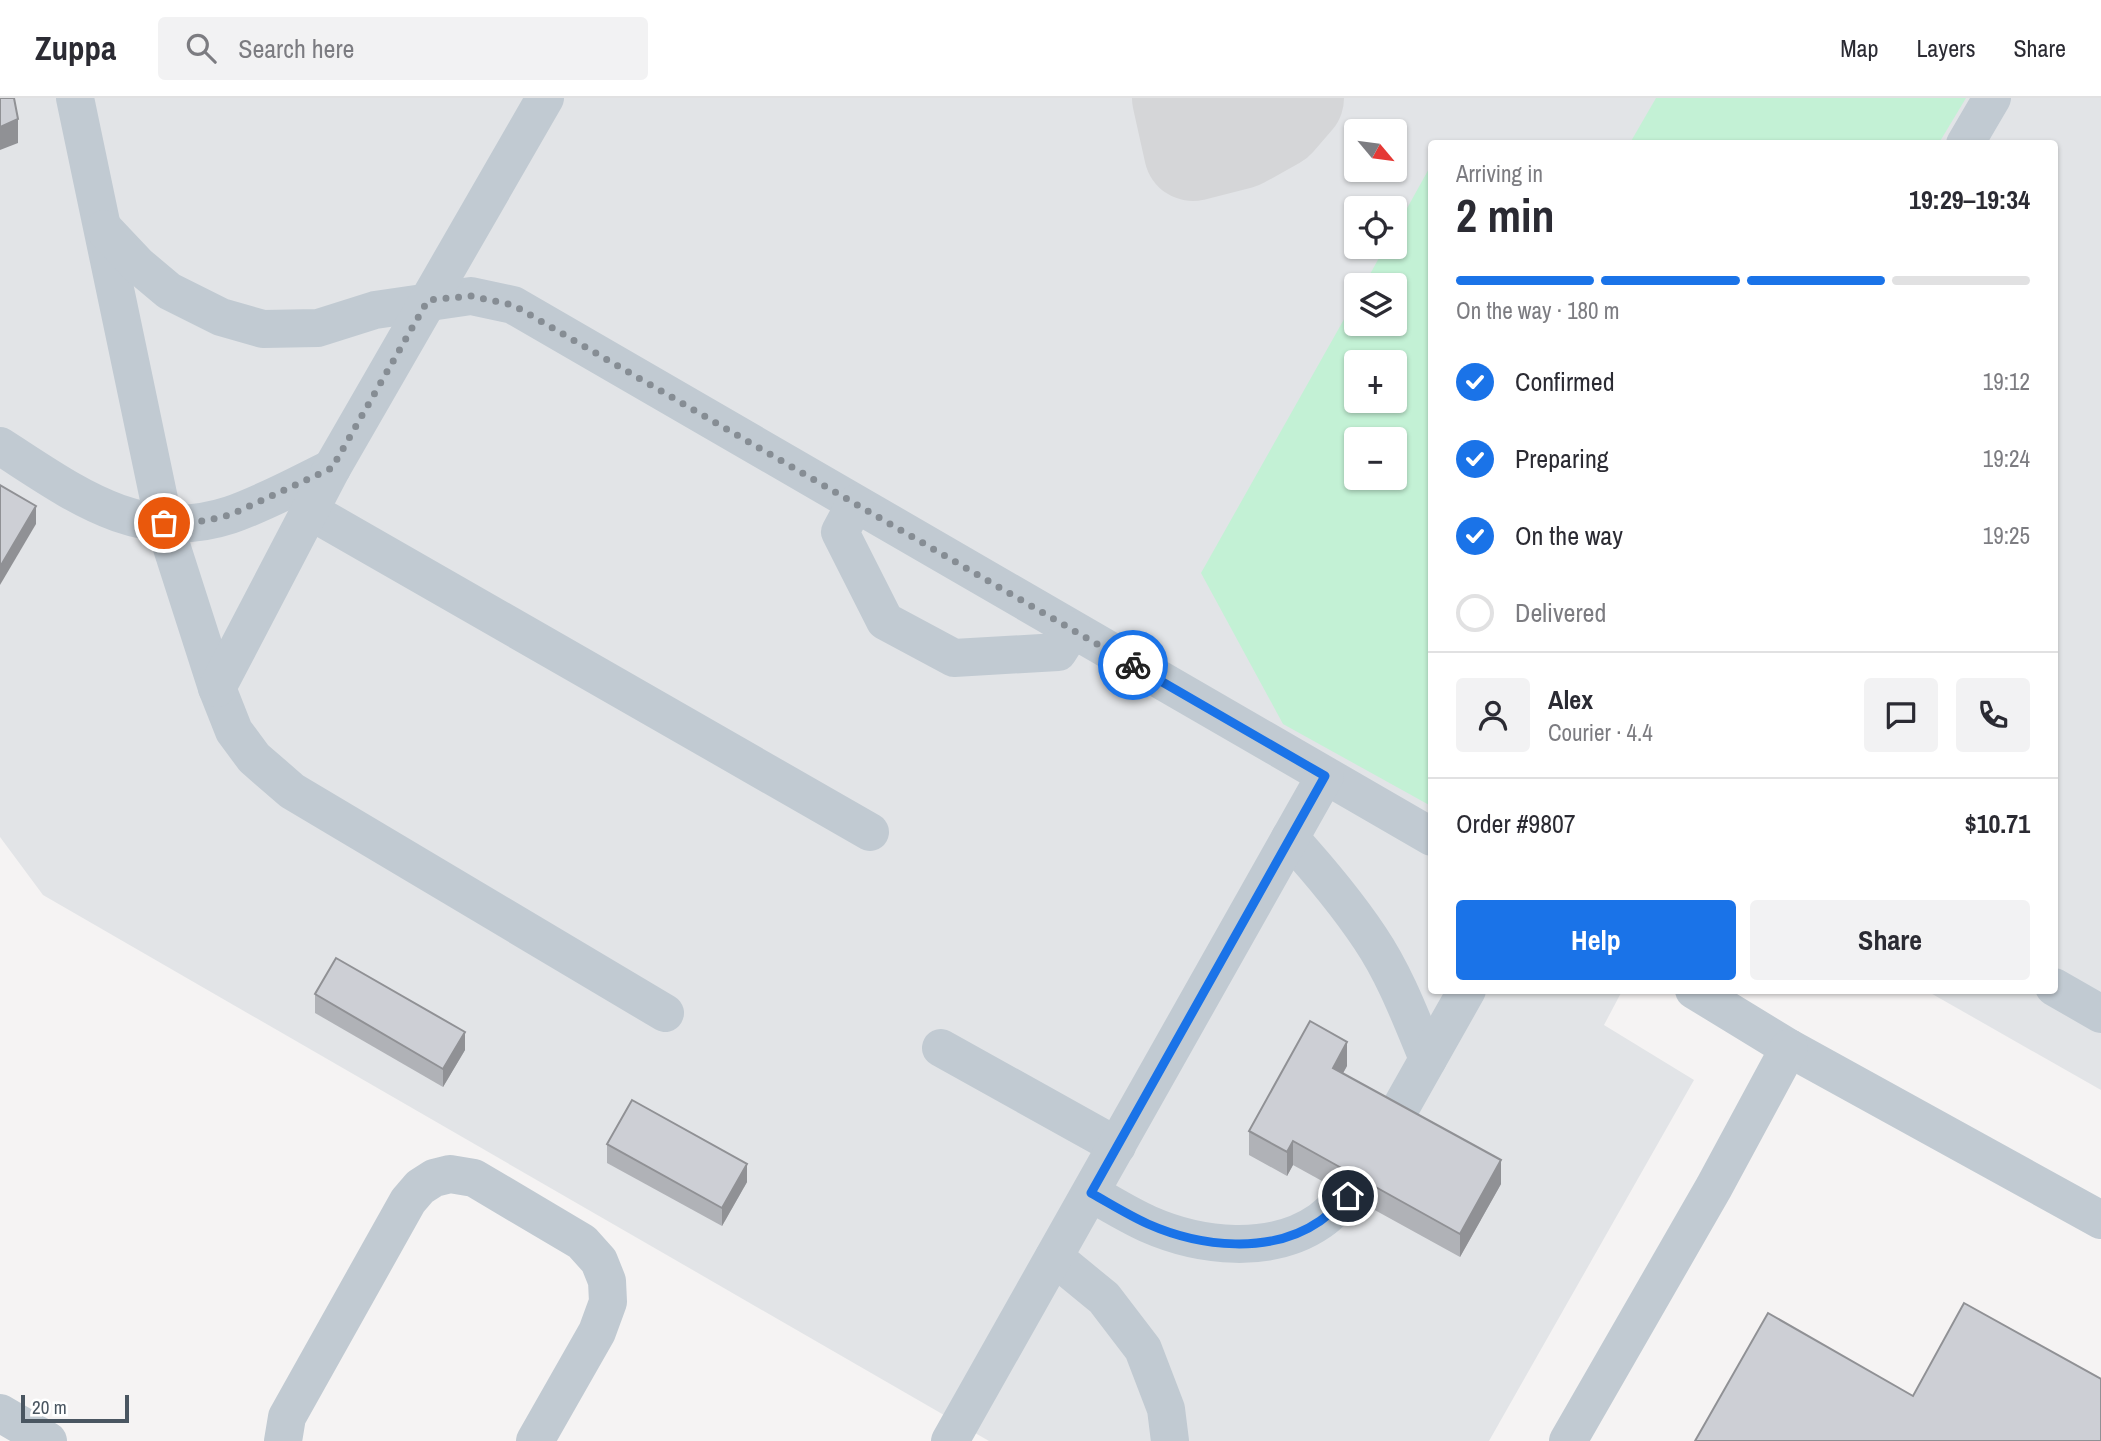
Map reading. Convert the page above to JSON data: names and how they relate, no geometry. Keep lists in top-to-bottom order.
{
  "scale_bar": "20 m",
  "north": "bottom right",
  "page": {
    "header": "Zuppa",
    "search": "Search here",
    "nav": ["Map", "Layers", "Share"],
    "map_buttons": ["+", "−"],
    "heading": ["2 min", "Arriving in", "19:29–19:34"],
    "panel": [
      "Alex",
      "Courier · 4.4",
      "Order #9807",
      "$10.71"
    ],
    "bar": "On the way · 180 m",
    "list": [
      ["Confirmed", "19:12"],
      ["Preparing", "19:24"],
      ["On the way", "19:25"],
      "Delivered"
    ],
    "buttons": ["Help", "Share"],
    "scale": "20 m"
  }
}
